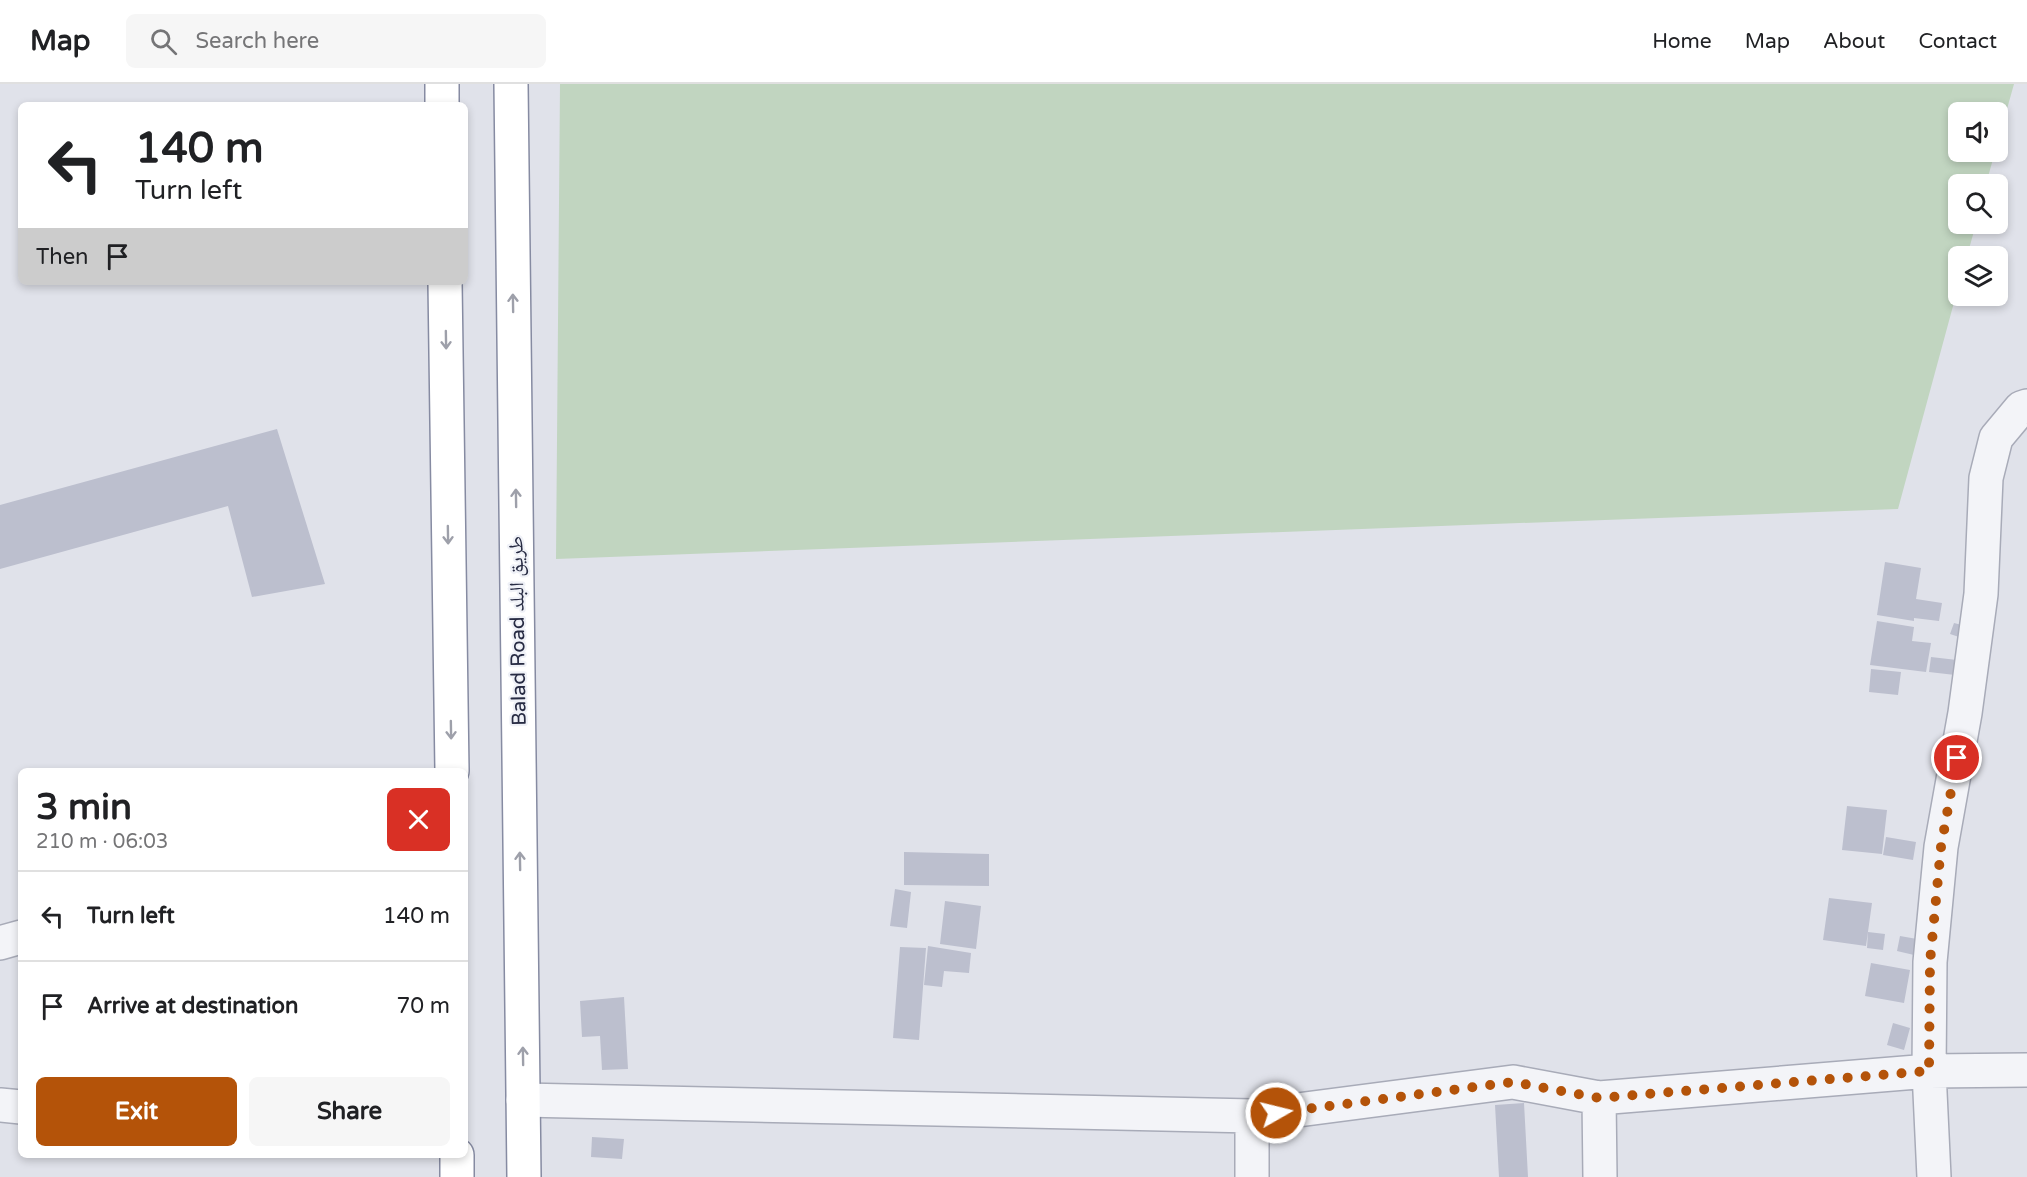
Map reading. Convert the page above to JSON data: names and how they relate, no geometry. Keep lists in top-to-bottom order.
{
  "streets": {
    "highway": ["Balad Road طريق البلد"]
  },
  "page": {
    "header": "Map",
    "search": "Search here",
    "nav": [
      "Home",
      "Map",
      "About",
      "Contact"
    ],
    "turn": ["140 m", "Turn left"],
    "then": "Then",
    "heading": ["3 min", "210 m · 06:03"],
    "list": [
      {
        "name": "Turn left",
        "value": "140 m"
      },
      {
        "name": "Arrive at destination",
        "value": "70 m"
      }
    ],
    "buttons": ["Exit", "Share"]
  }
}
